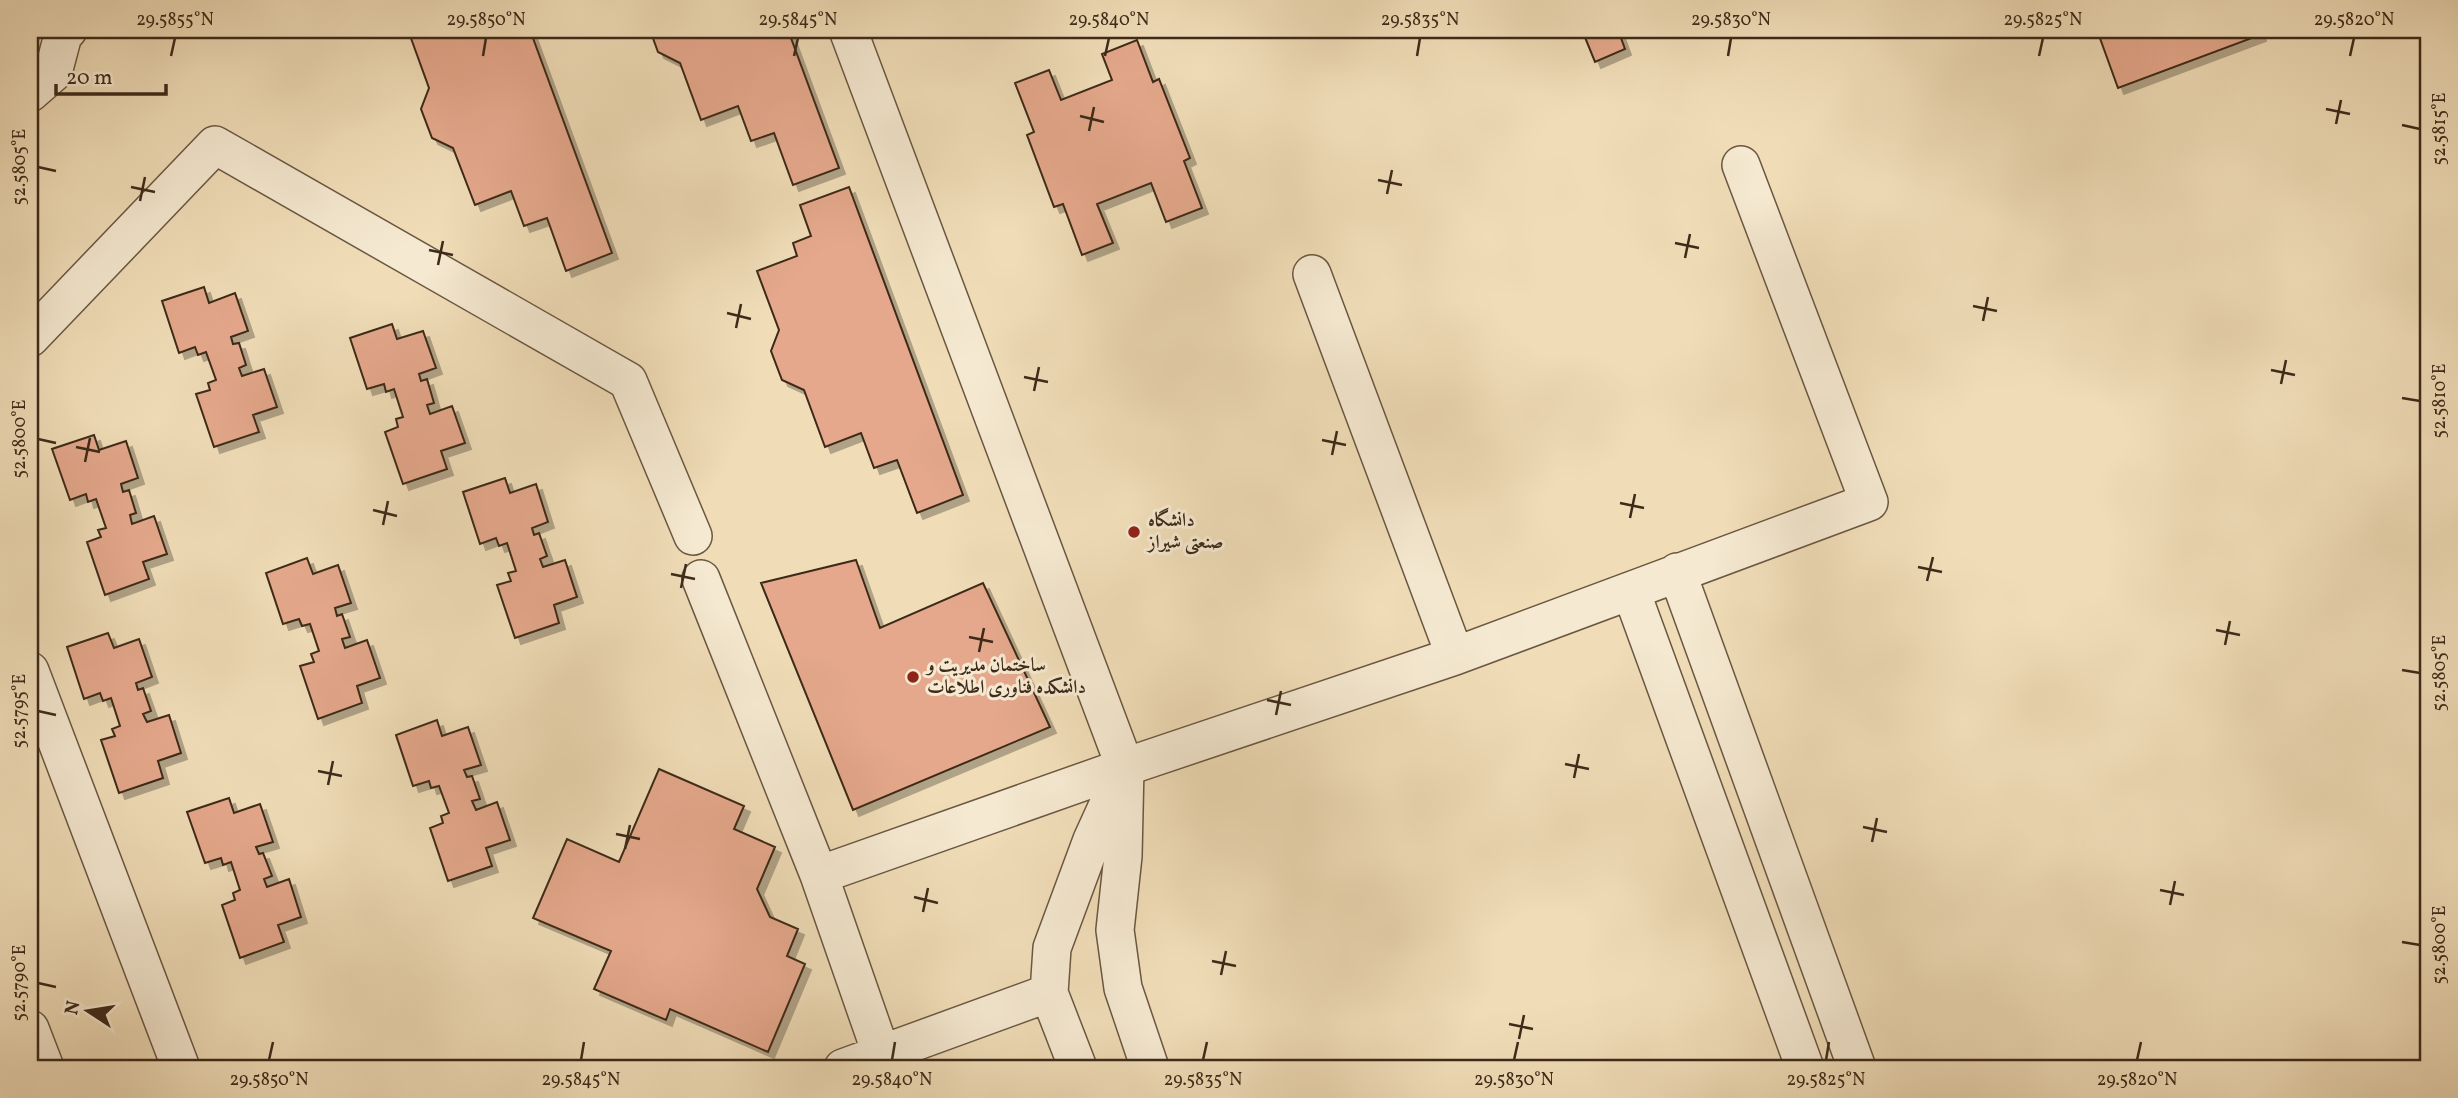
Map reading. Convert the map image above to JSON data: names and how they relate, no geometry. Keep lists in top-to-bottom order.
{
  "places": ["دانشگاه صنعتی شیراز", "ساختمان مدیریت و دانشکده فناوری اطلاعات"],
  "scale_bar": "20 m",
  "north": "left",
  "coordinates": [
    "29.5855°N",
    "29.5850°N",
    "29.5845°N",
    "29.5840°N",
    "29.5835°N",
    "29.5830°N",
    "29.5825°N",
    "29.5820°N",
    "52.5815°E",
    "52.5805°E",
    "52.5810°E",
    "52.5800°E",
    "52.5795°E",
    "52.5790°E"
  ]
}
